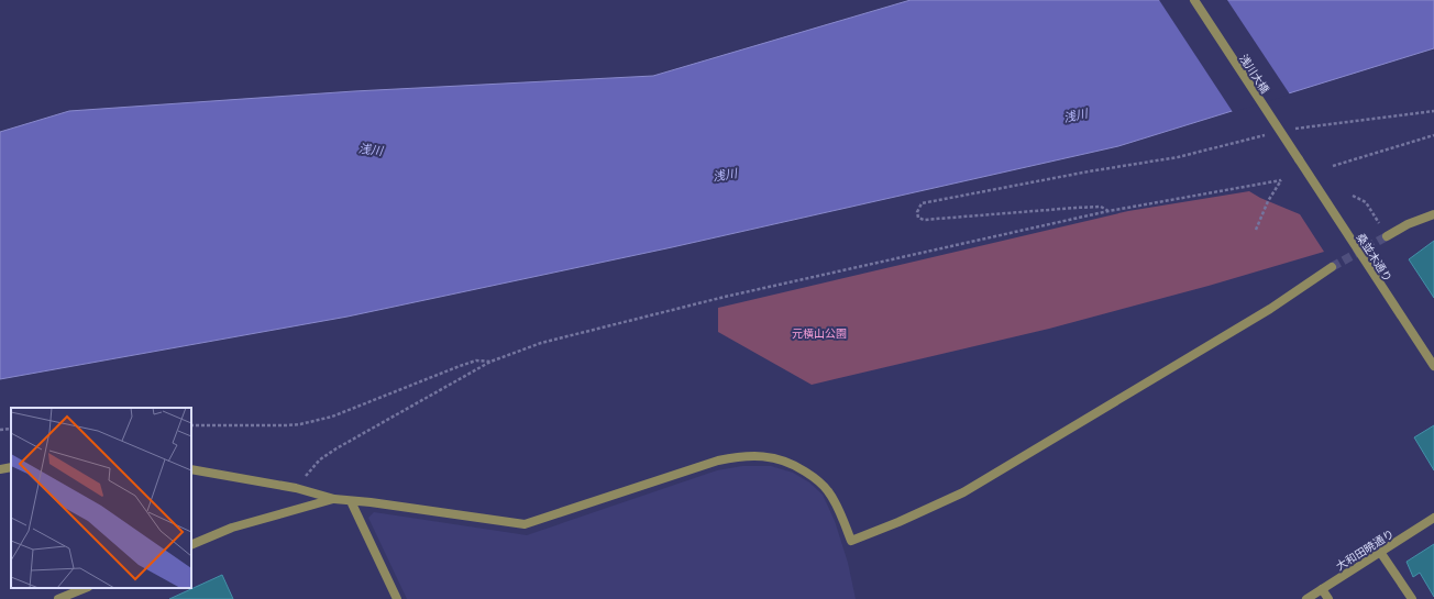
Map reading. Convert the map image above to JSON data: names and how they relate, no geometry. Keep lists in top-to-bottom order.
{
  "streets": {
    "street": ["浅川大橋", "桑並木通り", "大和田暁通り"]
  },
  "crossings": [
    ["浅川大橋", "桑並木通り"]
  ],
  "water": ["浅川"],
  "parks": ["元横山公園"]
}
